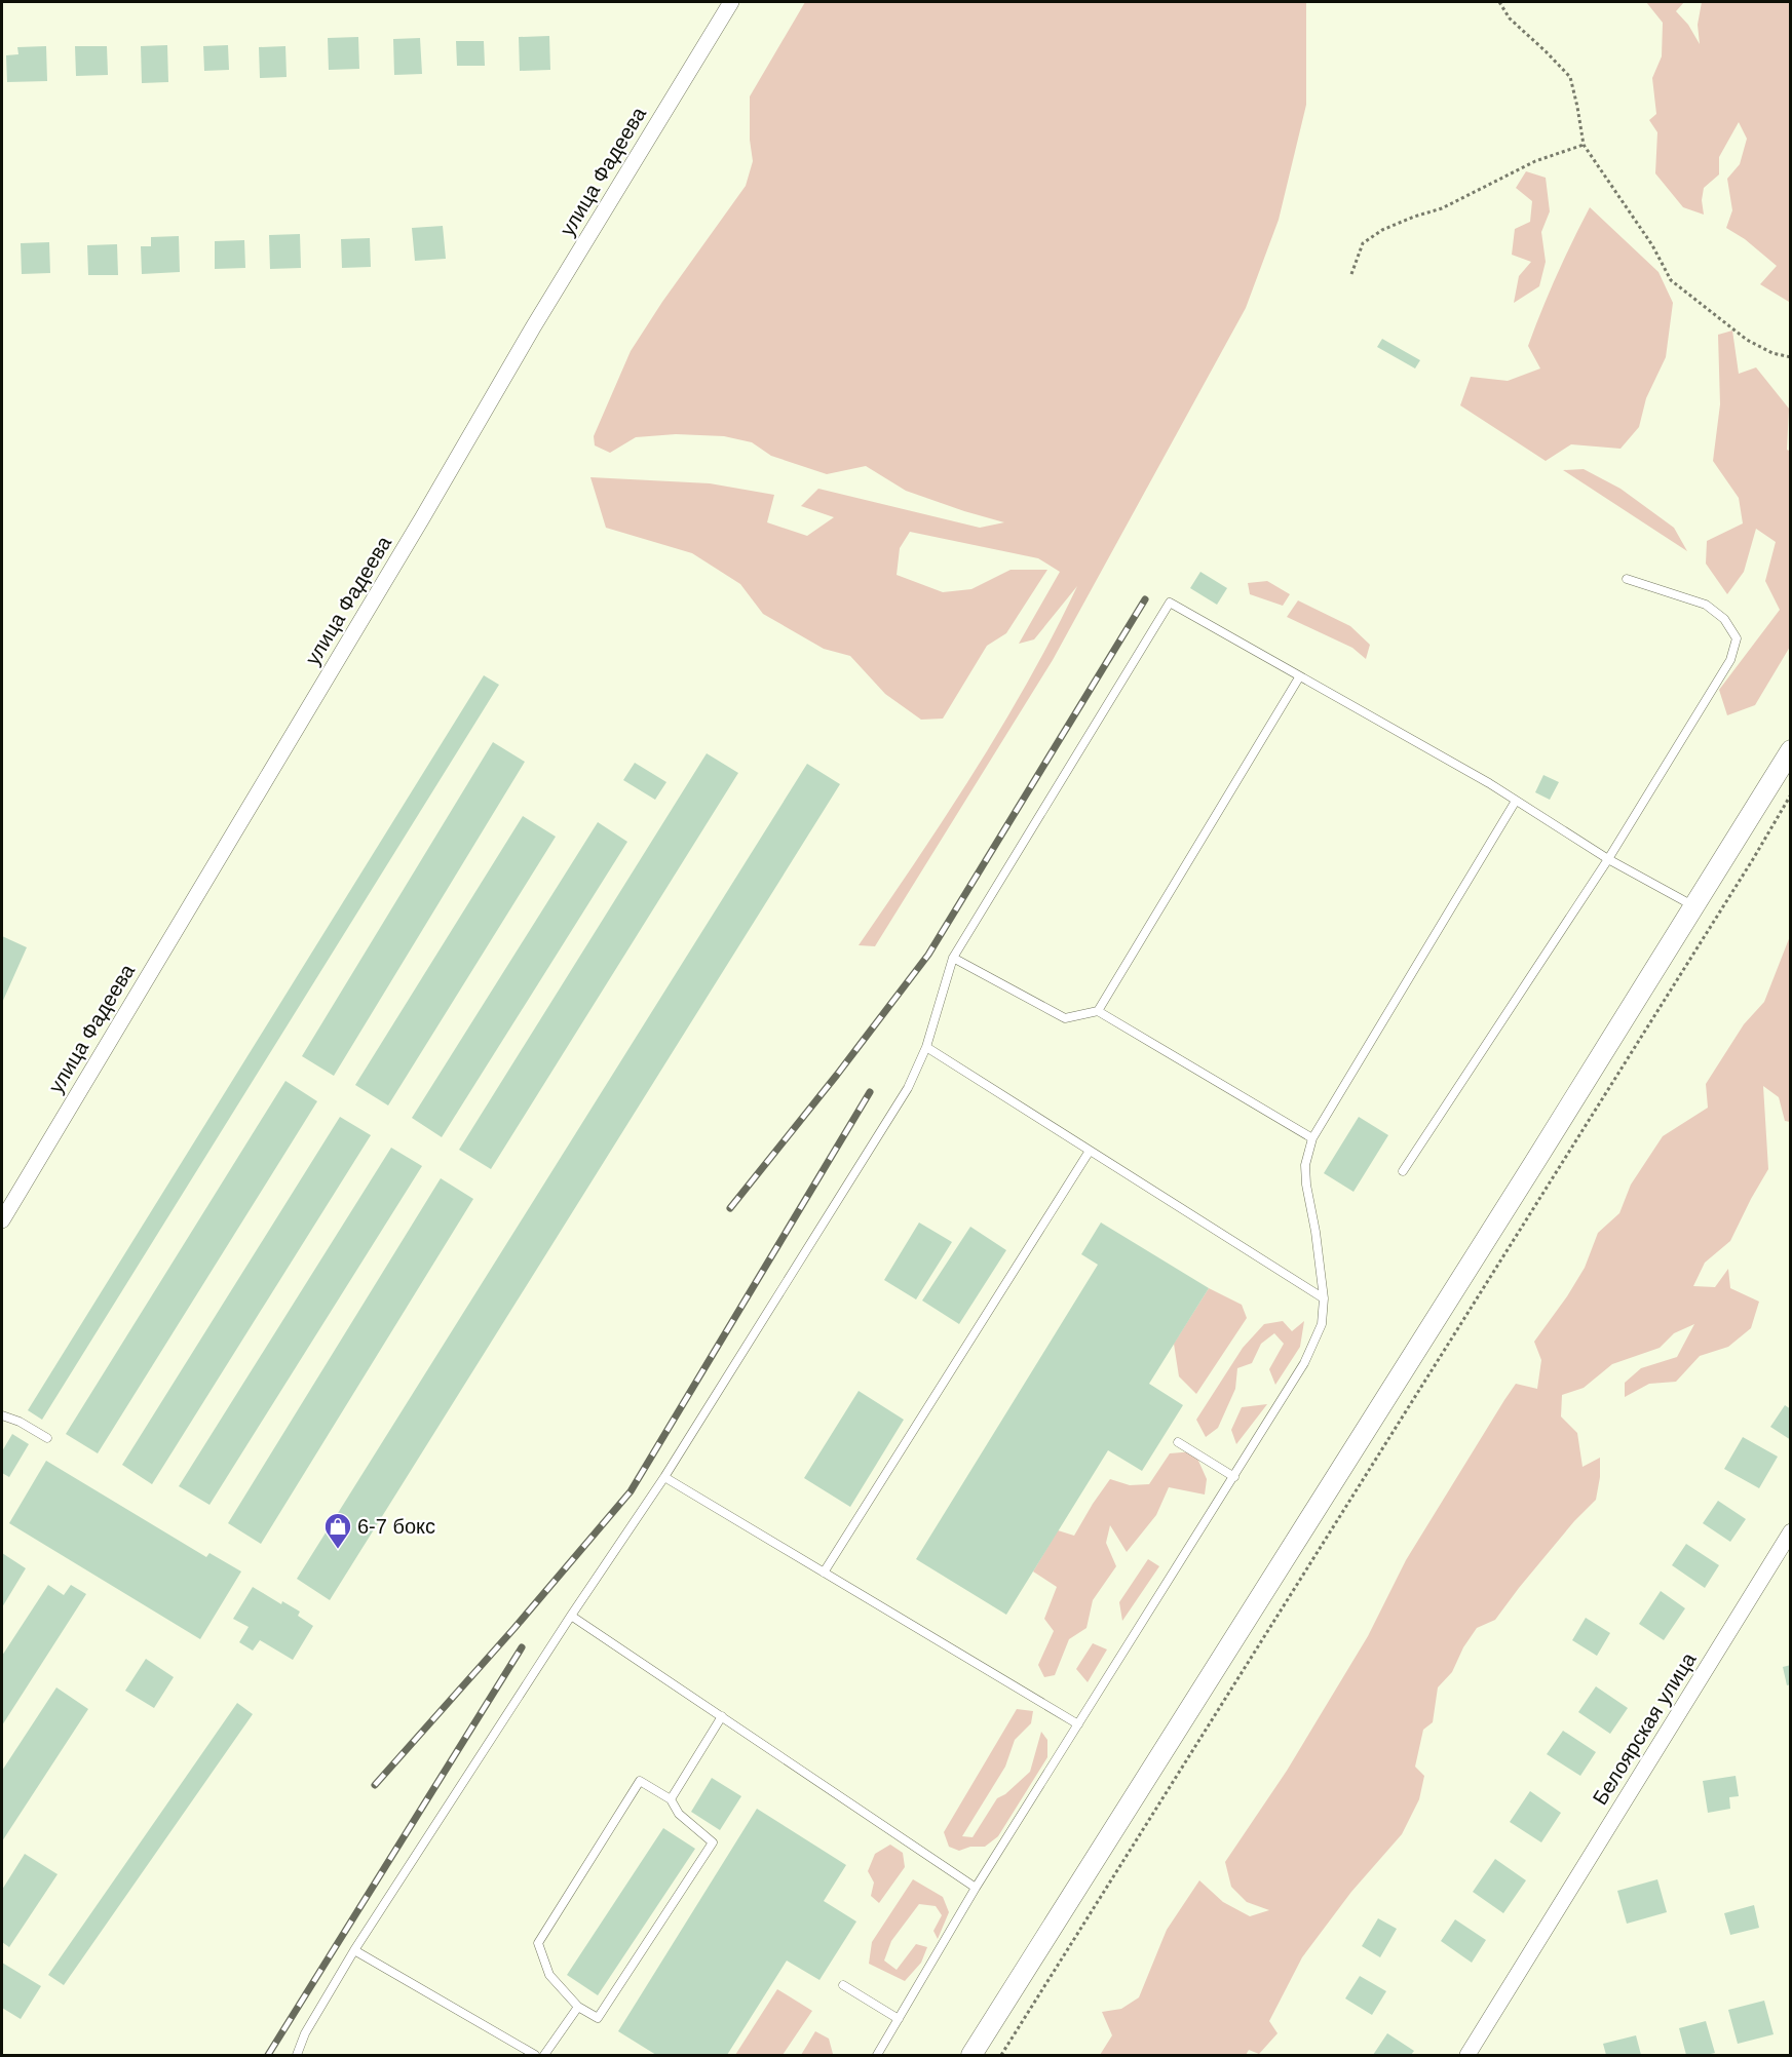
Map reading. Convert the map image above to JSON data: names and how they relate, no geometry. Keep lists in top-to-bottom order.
{
  "streets": {
    "street": ["улица Фадеева", "Белоярская улица"]
  },
  "places": {
    "shop": ["6-7 бокс"]
  }
}
